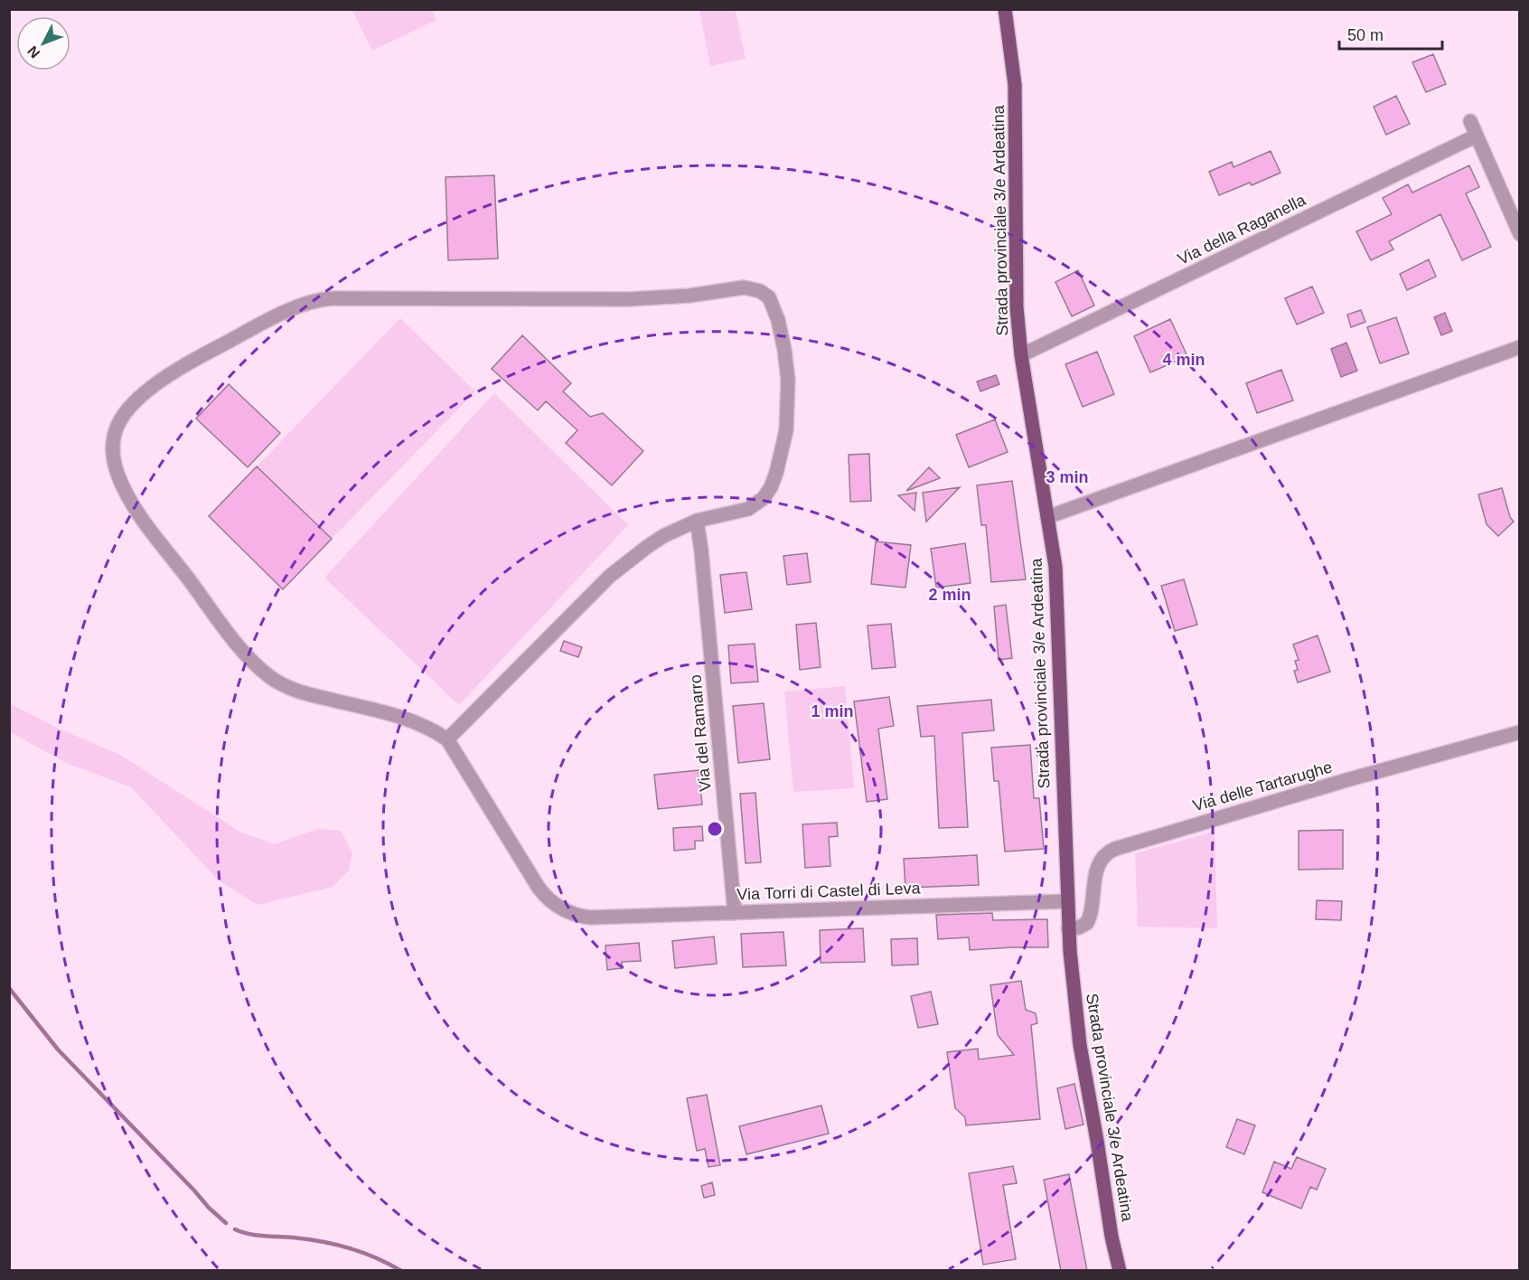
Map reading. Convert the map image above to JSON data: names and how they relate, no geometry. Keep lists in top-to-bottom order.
{
  "streets": {
    "main road": ["Strada provinciale 3/e Ardeatina"],
    "street": [
      "Via della Raganella",
      "Via del Ramarro",
      "Via delle Tartarughe",
      "Via Torri di Castel di Leva"
    ]
  },
  "crossings": [
    ["Strada provinciale 3/e Ardeatina", "Via della Raganella"],
    ["Strada provinciale 3/e Ardeatina", "Via delle Tartarughe"],
    ["Strada provinciale 3/e Ardeatina", "Via Torri di Castel di Leva"],
    ["Via del Ramarro", "Via Torri di Castel di Leva"]
  ],
  "scale_bar": "50 m",
  "north": "bottom left",
  "rings": [
    "4 min",
    "3 min",
    "2 min",
    "1 min"
  ]
}
